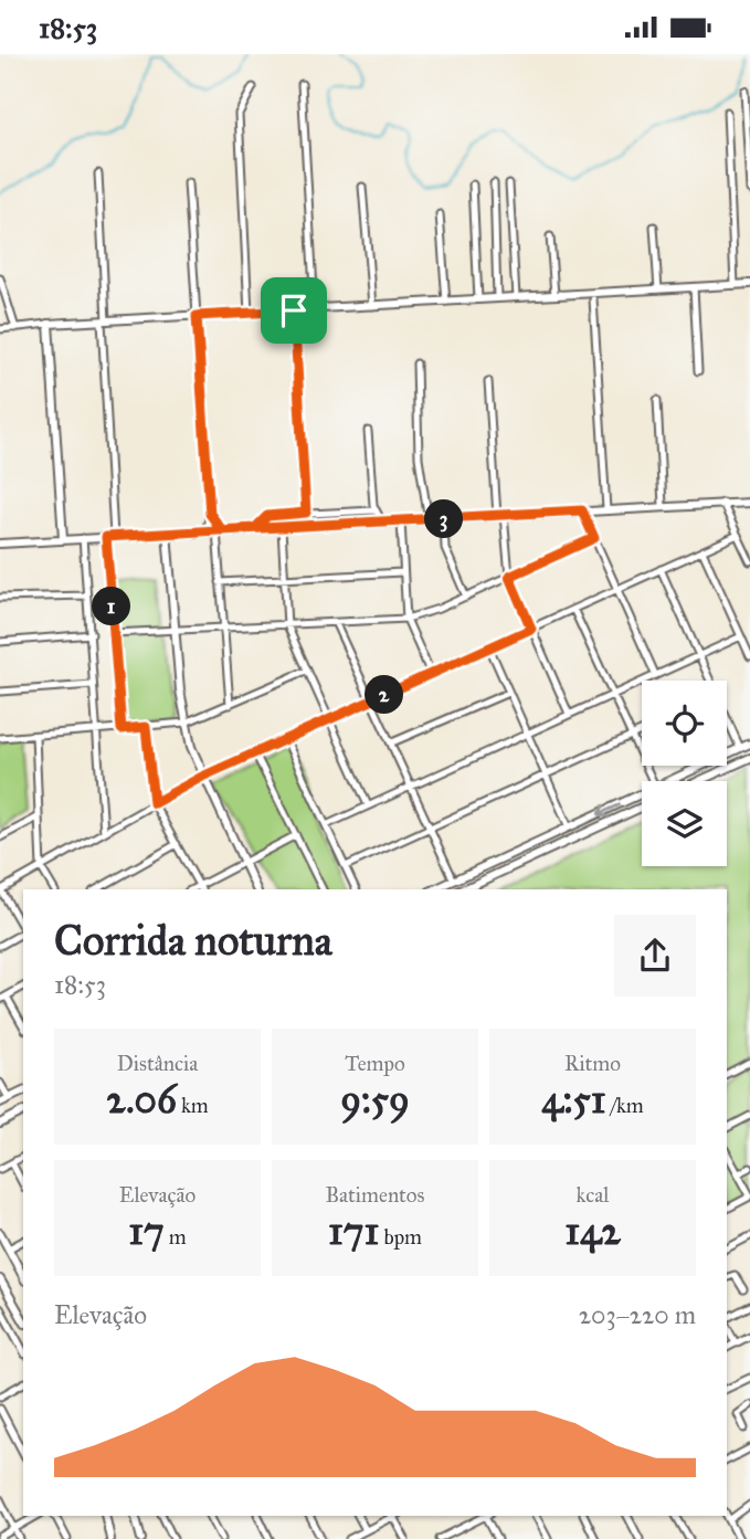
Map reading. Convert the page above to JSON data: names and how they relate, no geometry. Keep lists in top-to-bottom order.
{
  "page": {
    "status": "18:53",
    "pins": ["3", "1", "2"],
    "heading": ["Corrida noturna", "18:53"],
    "stats": [
      ["Distância", "2.06 km"],
      ["Tempo", "9:59"],
      ["Ritmo", "4:51 /km"],
      ["Elevação", "17 m"],
      ["Batimentos", "171 bpm"],
      ["kcal", "142"]
    ],
    "chart": ["Elevação", "203–220 m"]
  }
}
